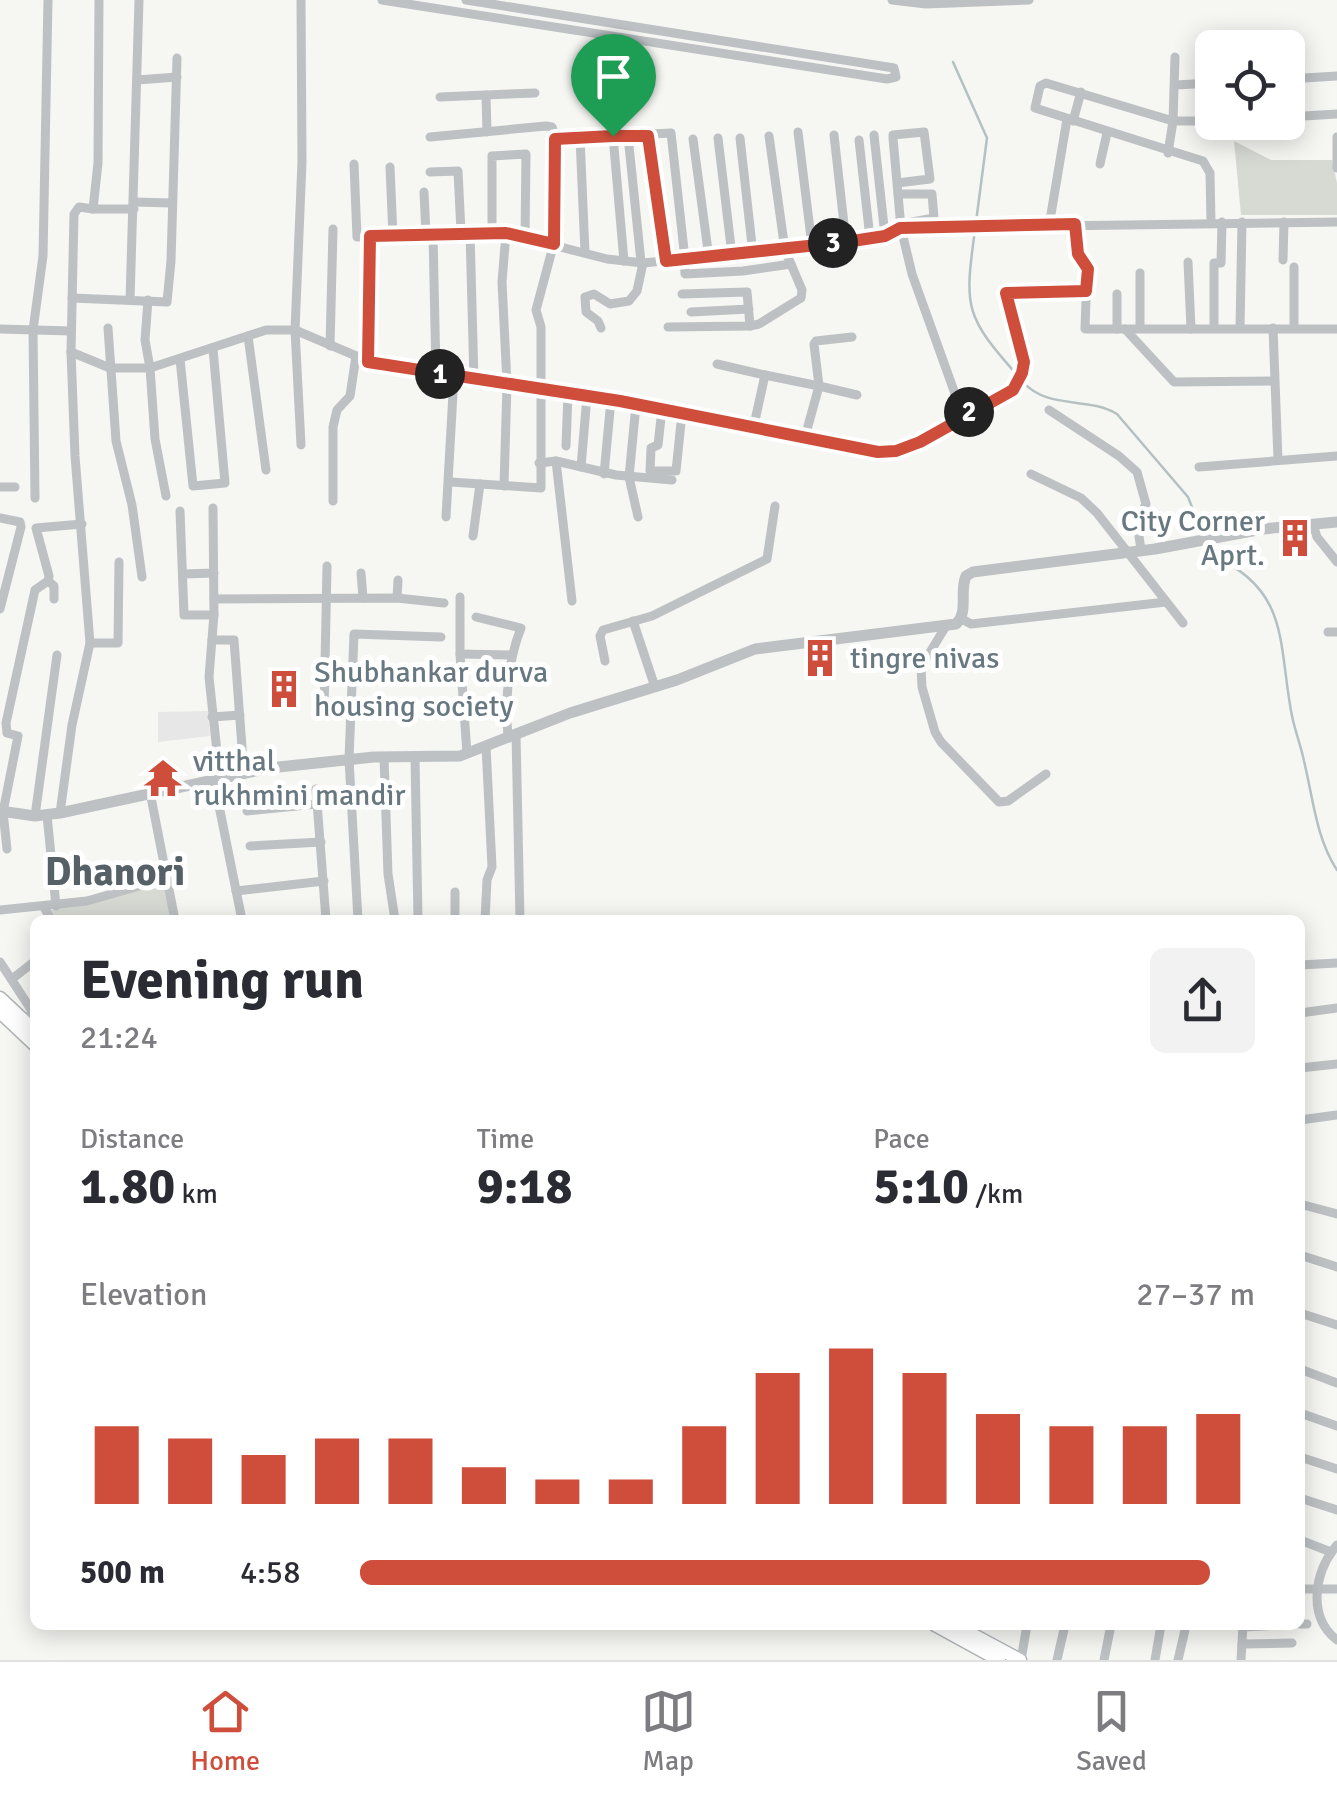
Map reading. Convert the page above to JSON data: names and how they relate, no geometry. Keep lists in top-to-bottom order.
{
  "districts": ["Dhanori"],
  "places": {
    "building": ["City Corner Aprt.", "tingre nivas", "Shubhankar durva housing society"],
    "temple": ["vitthal rukhmini mandir"]
  },
  "page": {
    "pins": ["3", "1", "2"],
    "heading": ["Evening run", "21:24"],
    "stats": [
      ["Distance", "1.80 km"],
      ["Time", "9:18"],
      ["Pace", "5:10 /km"]
    ],
    "chart": ["Elevation", "27–37 m"],
    "list": [
      {
        "name": "500 m",
        "note": "4:58"
      }
    ],
    "tabs": ["Home", "Map", "Saved"]
  }
}
